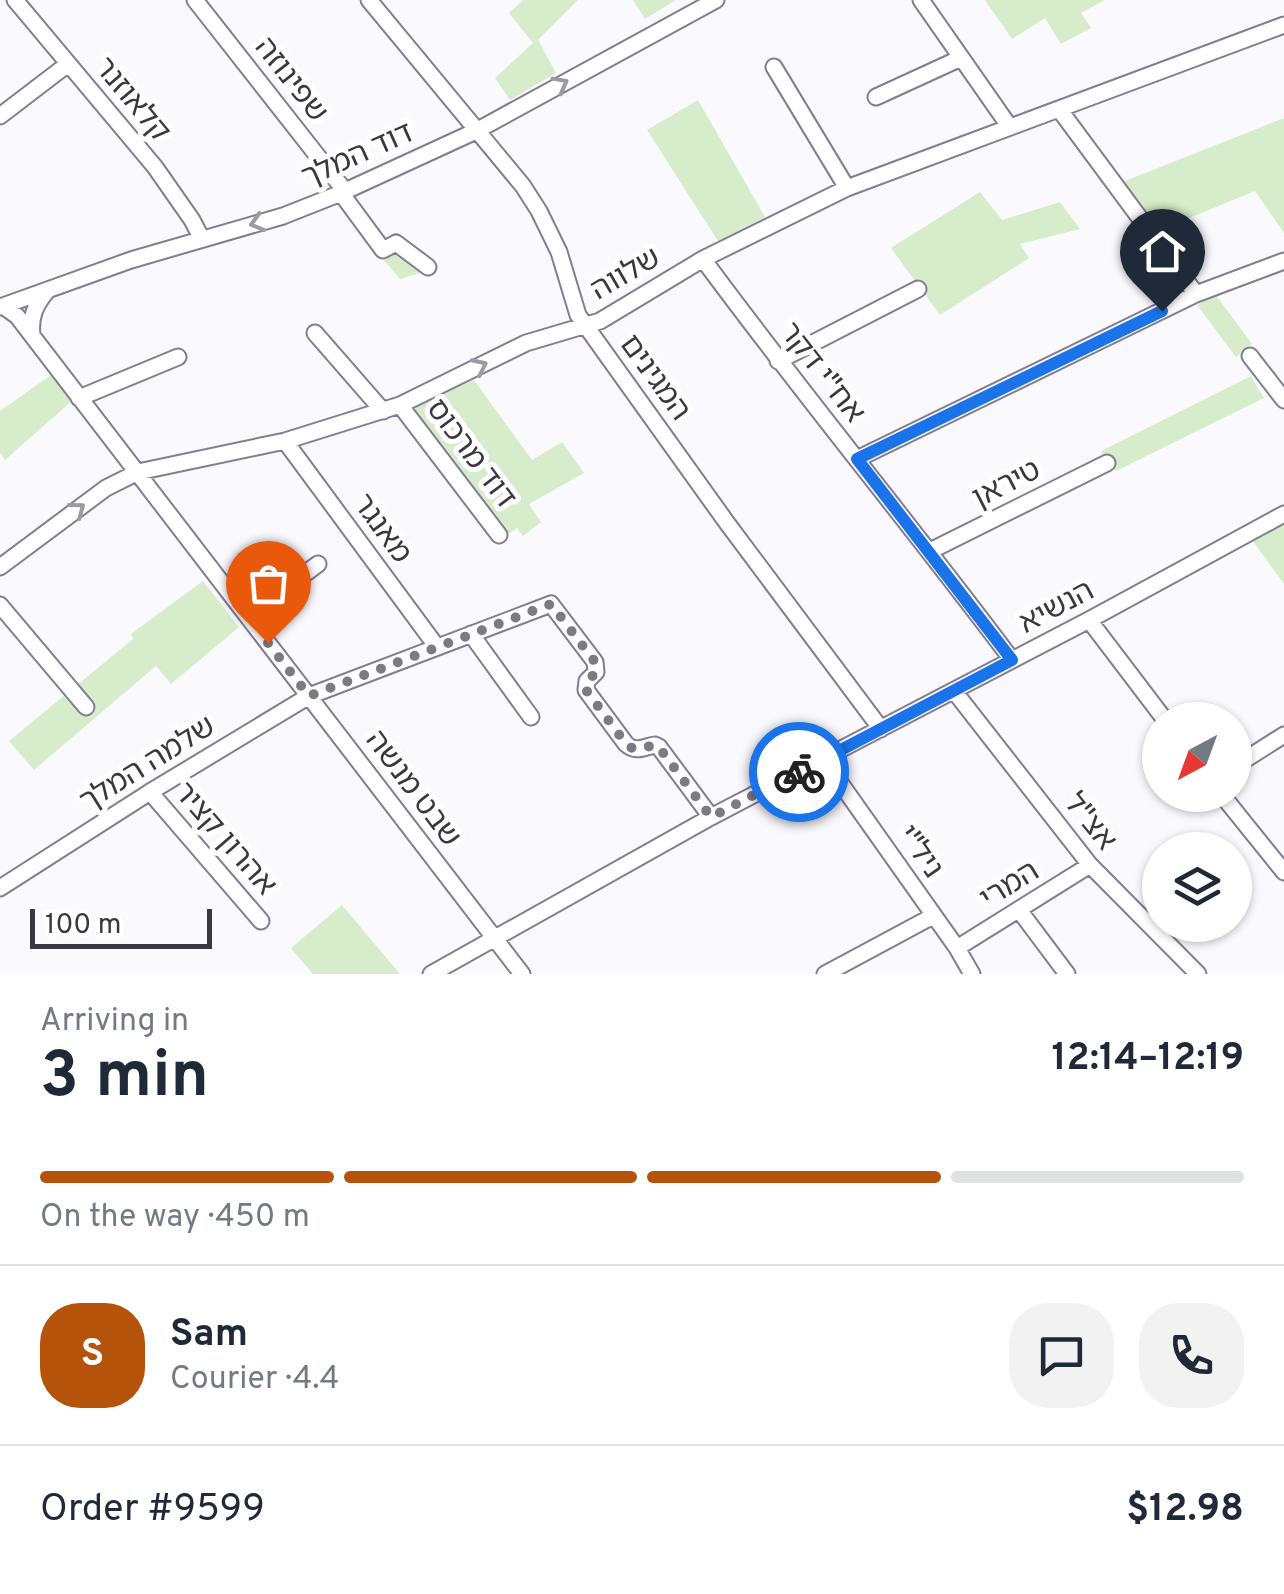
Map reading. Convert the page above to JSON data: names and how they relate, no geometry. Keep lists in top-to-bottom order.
{
  "streets": {
    "street": [
      "שפינוזה",
      "קלאוזנר",
      "דוד המלך",
      "שלווה",
      "אח\"י דקר",
      "המגינים",
      "דוד מרכוס",
      "טיראן",
      "מאנגר",
      "הנשיא",
      "שלמה המלך",
      "שבט מנשה",
      "אצ\"ל",
      "אהרון קציר",
      "ניל\"י",
      "המרי"
    ]
  },
  "crossings": [
    ["שפינוזה", "דוד המלך"],
    ["קלאוזנר", "דוד המלך"],
    ["דוד המלך", "המגינים"],
    ["דוד המלך", "שבט מנשה"],
    ["שלווה", "אח\"י דקר"],
    ["שלווה", "המגינים"],
    ["שלווה", "דוד מרכוס"],
    ["שלווה", "מאנגר"],
    ["שלווה", "שבט מנשה"],
    ["אח\"י דקר", "טיראן"],
    ["אח\"י דקר", "הנשיא"],
    ["המגינים", "הנשיא"],
    ["מאנגר", "שלמה המלך"],
    ["הנשיא", "שלמה המלך"],
    ["הנשיא", "שבט מנשה"],
    ["הנשיא", "אצ\"ל"],
    ["הנשיא", "ניל\"י"],
    ["שלמה המלך", "שבט מנשה"],
    ["שלמה המלך", "אהרון קציר"],
    ["אצ\"ל", "המרי"],
    ["ניל\"י", "המרי"]
  ],
  "scale_bar": "100 m",
  "north": "bottom left",
  "page": {
    "scale": "100 m",
    "heading": ["3 min", "Arriving in", "12:14–12:19"],
    "panel": [
      "Sam",
      "Courier · 4.4",
      "Order #9599",
      "$12.98"
    ],
    "bar": "On the way · 450 m",
    "round": "S"
  }
}
